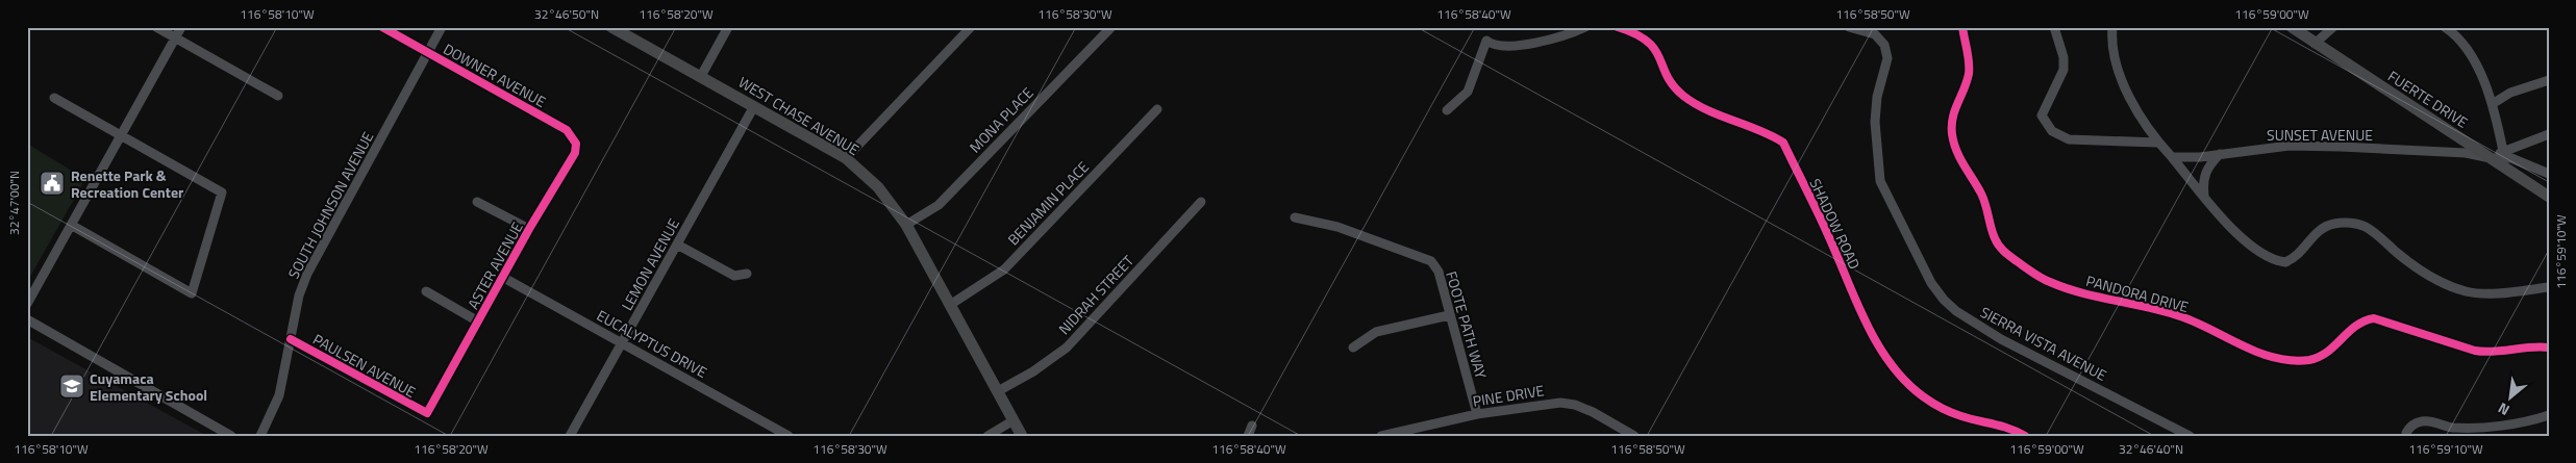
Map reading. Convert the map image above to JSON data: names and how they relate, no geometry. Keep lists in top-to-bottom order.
{
  "streets": {
    "main road": ["FUERTE DRIVE", "WEST CHASE AVENUE"],
    "street": [
      "DOWNER AVENUE",
      "MONA PLACE",
      "SUNSET AVENUE",
      "BENJAMIN PLACE",
      "SOUTH JOHNSON AVENUE",
      "SHADOW ROAD",
      "LEMON AVENUE",
      "ASTER AVENUE",
      "PANDORA DRIVE",
      "NIDRAH STREET",
      "FOOTE PATH WAY",
      "EUCALYPTUS DRIVE",
      "SIERRA VISTA AVENUE",
      "PAULSEN AVENUE",
      "PINE DRIVE"
    ]
  },
  "crossings": [
    ["DOWNER AVENUE", "SOUTH JOHNSON AVENUE"],
    ["DOWNER AVENUE", "ASTER AVENUE"],
    ["FUERTE DRIVE", "SUNSET AVENUE"],
    ["WEST CHASE AVENUE", "MONA PLACE"],
    ["WEST CHASE AVENUE", "BENJAMIN PLACE"],
    ["WEST CHASE AVENUE", "LEMON AVENUE"],
    ["WEST CHASE AVENUE", "NIDRAH STREET"],
    ["SOUTH JOHNSON AVENUE", "PAULSEN AVENUE"],
    ["LEMON AVENUE", "EUCALYPTUS DRIVE"],
    ["ASTER AVENUE", "EUCALYPTUS DRIVE"],
    ["ASTER AVENUE", "PAULSEN AVENUE"],
    ["FOOTE PATH WAY", "PINE DRIVE"]
  ],
  "places": {
    "public building": ["Renette Park & Recreation Center"],
    "school or university": ["Cuyamaca Elementary School"]
  },
  "north": "bottom left",
  "coordinates": [
    "116°58'10\"W",
    "32°46'50\"N",
    "116°58'20\"W",
    "116°58'30\"W",
    "116°58'40\"W",
    "116°58'50\"W",
    "116°59'00\"W",
    "32°47'00\"N",
    "116°59'10\"W",
    "32°46'40\"N"
  ]
}
